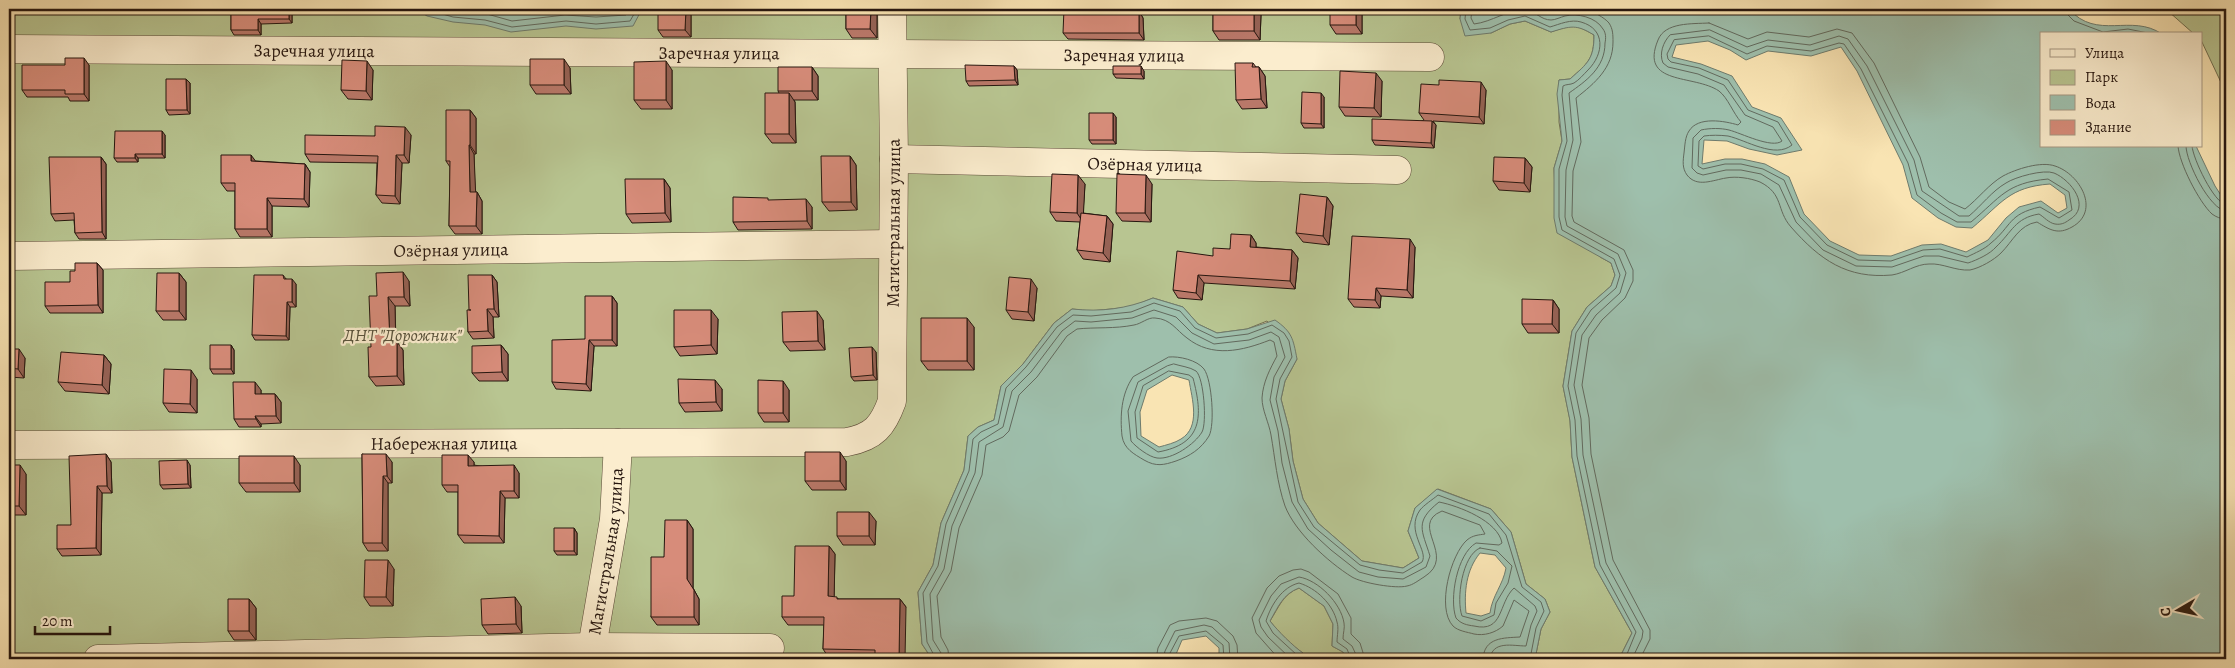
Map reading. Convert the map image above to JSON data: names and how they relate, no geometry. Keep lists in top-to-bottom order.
{
  "streets": {
    "street": [
      "Заречная улица",
      "Озёрная улица",
      "Магистральная улица",
      "Набережная улица"
    ]
  },
  "crossings": [
    ["Заречная улица", "Магистральная улица"],
    ["Озёрная улица", "Магистральная улица"],
    ["Магистральная улица", "Набережная улица"]
  ],
  "parks": ["ДНТ \"Дорожник\""],
  "legend": [
    "Улица",
    "Парк",
    "Вода",
    "Здание"
  ],
  "scale_bar": "20 m",
  "north": "left"
}
